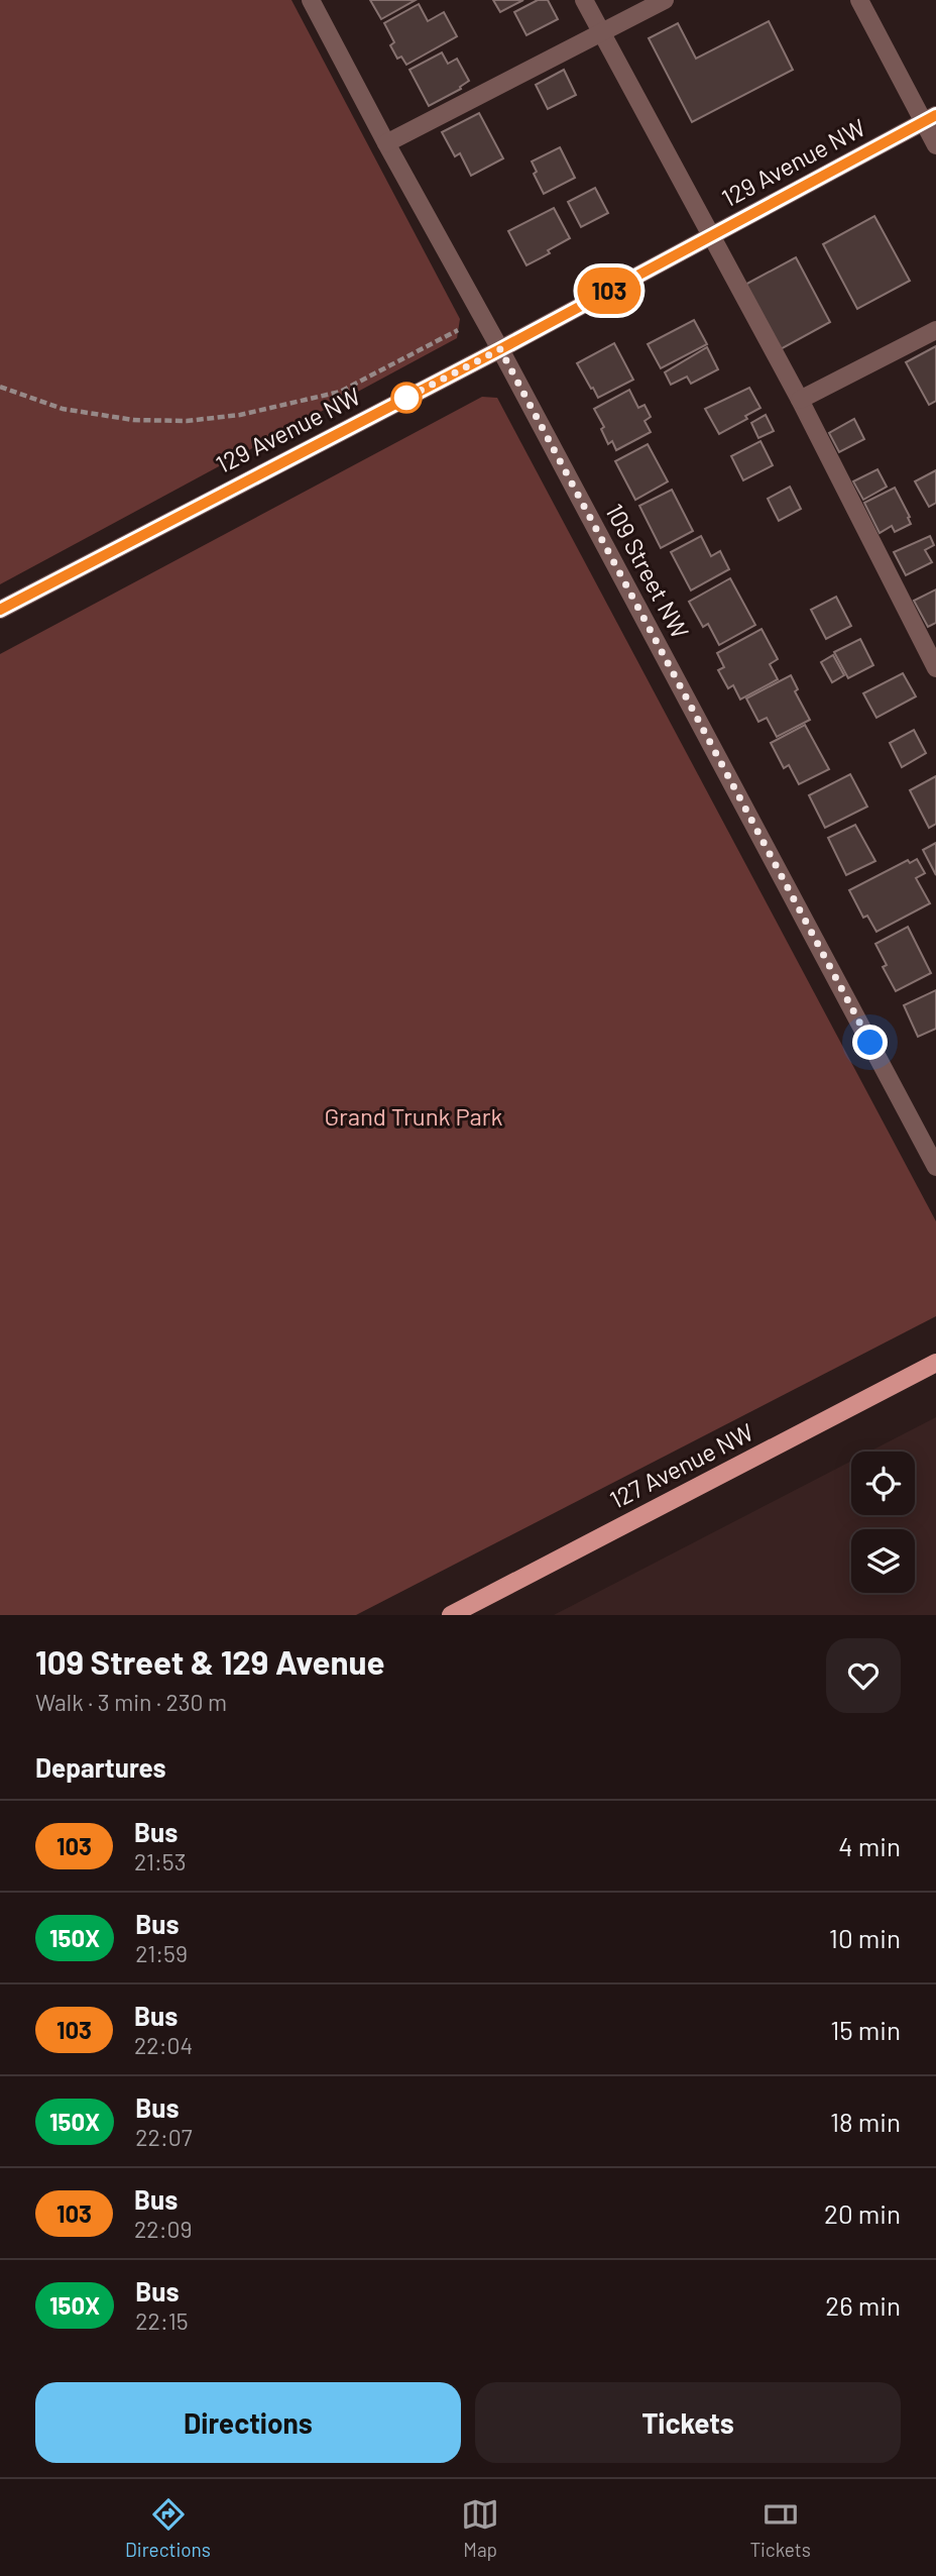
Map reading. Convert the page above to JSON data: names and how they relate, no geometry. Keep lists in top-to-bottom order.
{
  "streets": {
    "main road": ["127 Avenue NW"],
    "street": ["129 Avenue NW", "109 Street NW"]
  },
  "crossings": [
    ["129 Avenue NW", "109 Street NW"]
  ],
  "parks": ["Grand Trunk Park"],
  "lines": ["bus line 103"],
  "page": {
    "on_map": "103",
    "heading": [
      ["109 Street & 129 Avenue", "Walk · 3 min · 230 m"],
      "Departures"
    ],
    "list": [
      {
        "mark": "103",
        "name": "Bus",
        "note": "21:53",
        "value": "4 min"
      },
      {
        "mark": "150X",
        "name": "Bus",
        "note": "21:59",
        "value": "10 min"
      },
      {
        "mark": "103",
        "name": "Bus",
        "note": "22:04",
        "value": "15 min"
      },
      {
        "mark": "150X",
        "name": "Bus",
        "note": "22:07",
        "value": "18 min"
      },
      {
        "mark": "103",
        "name": "Bus",
        "note": "22:09",
        "value": "20 min"
      },
      {
        "mark": "150X",
        "name": "Bus",
        "note": "22:15",
        "value": "26 min"
      }
    ],
    "buttons": ["Directions", "Tickets"],
    "tabs": ["Directions", "Map", "Tickets"]
  }
}
